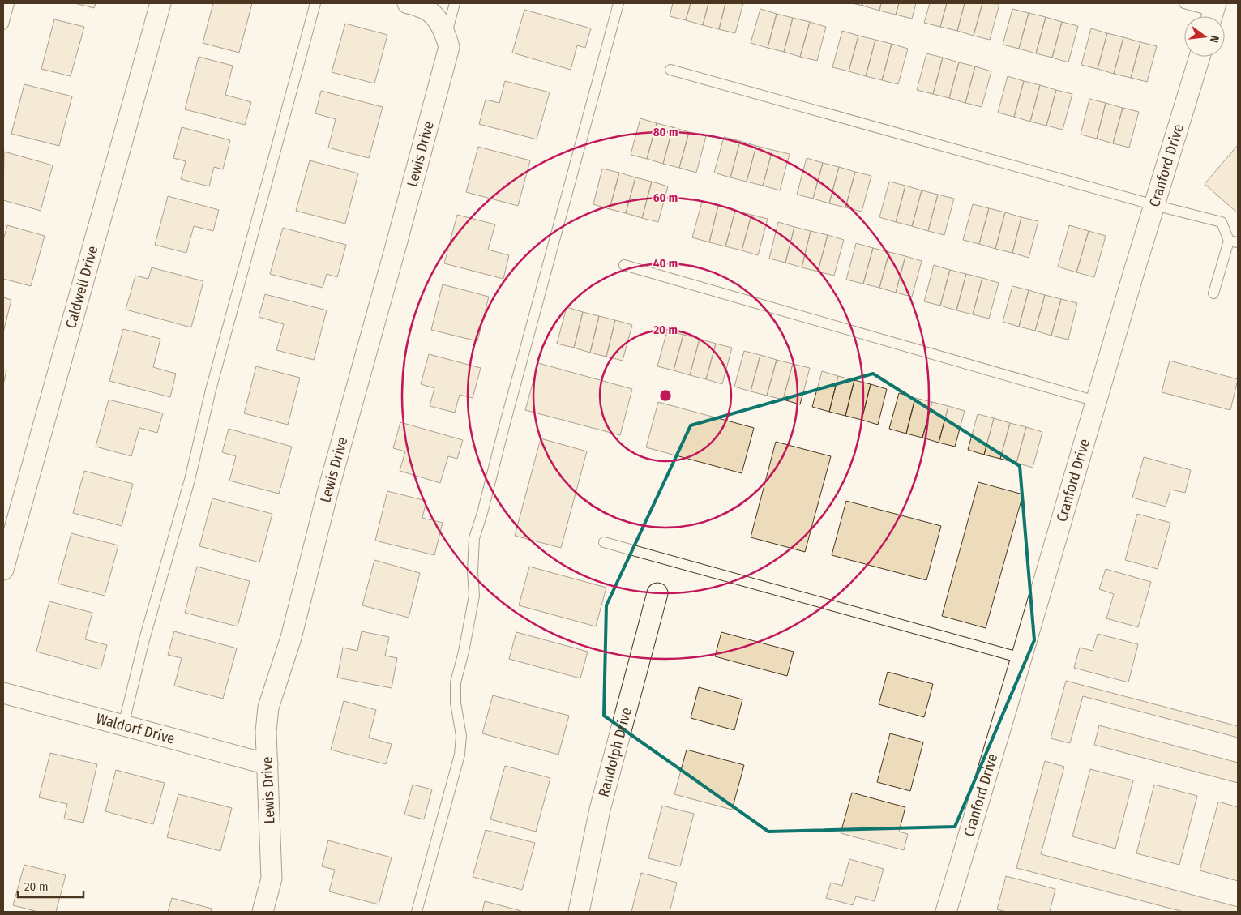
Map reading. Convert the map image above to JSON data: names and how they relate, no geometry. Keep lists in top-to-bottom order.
{
  "streets": {
    "street": [
      "Lewis Drive",
      "Cranford Drive",
      "Caldwell Drive",
      "Waldorf Drive",
      "Randolph Drive"
    ]
  },
  "crossings": [
    ["Lewis Drive", "Waldorf Drive"]
  ],
  "scale_bar": "20 m",
  "north": "right",
  "rings": [
    "80 m",
    "60 m",
    "40 m",
    "20 m"
  ]
}
